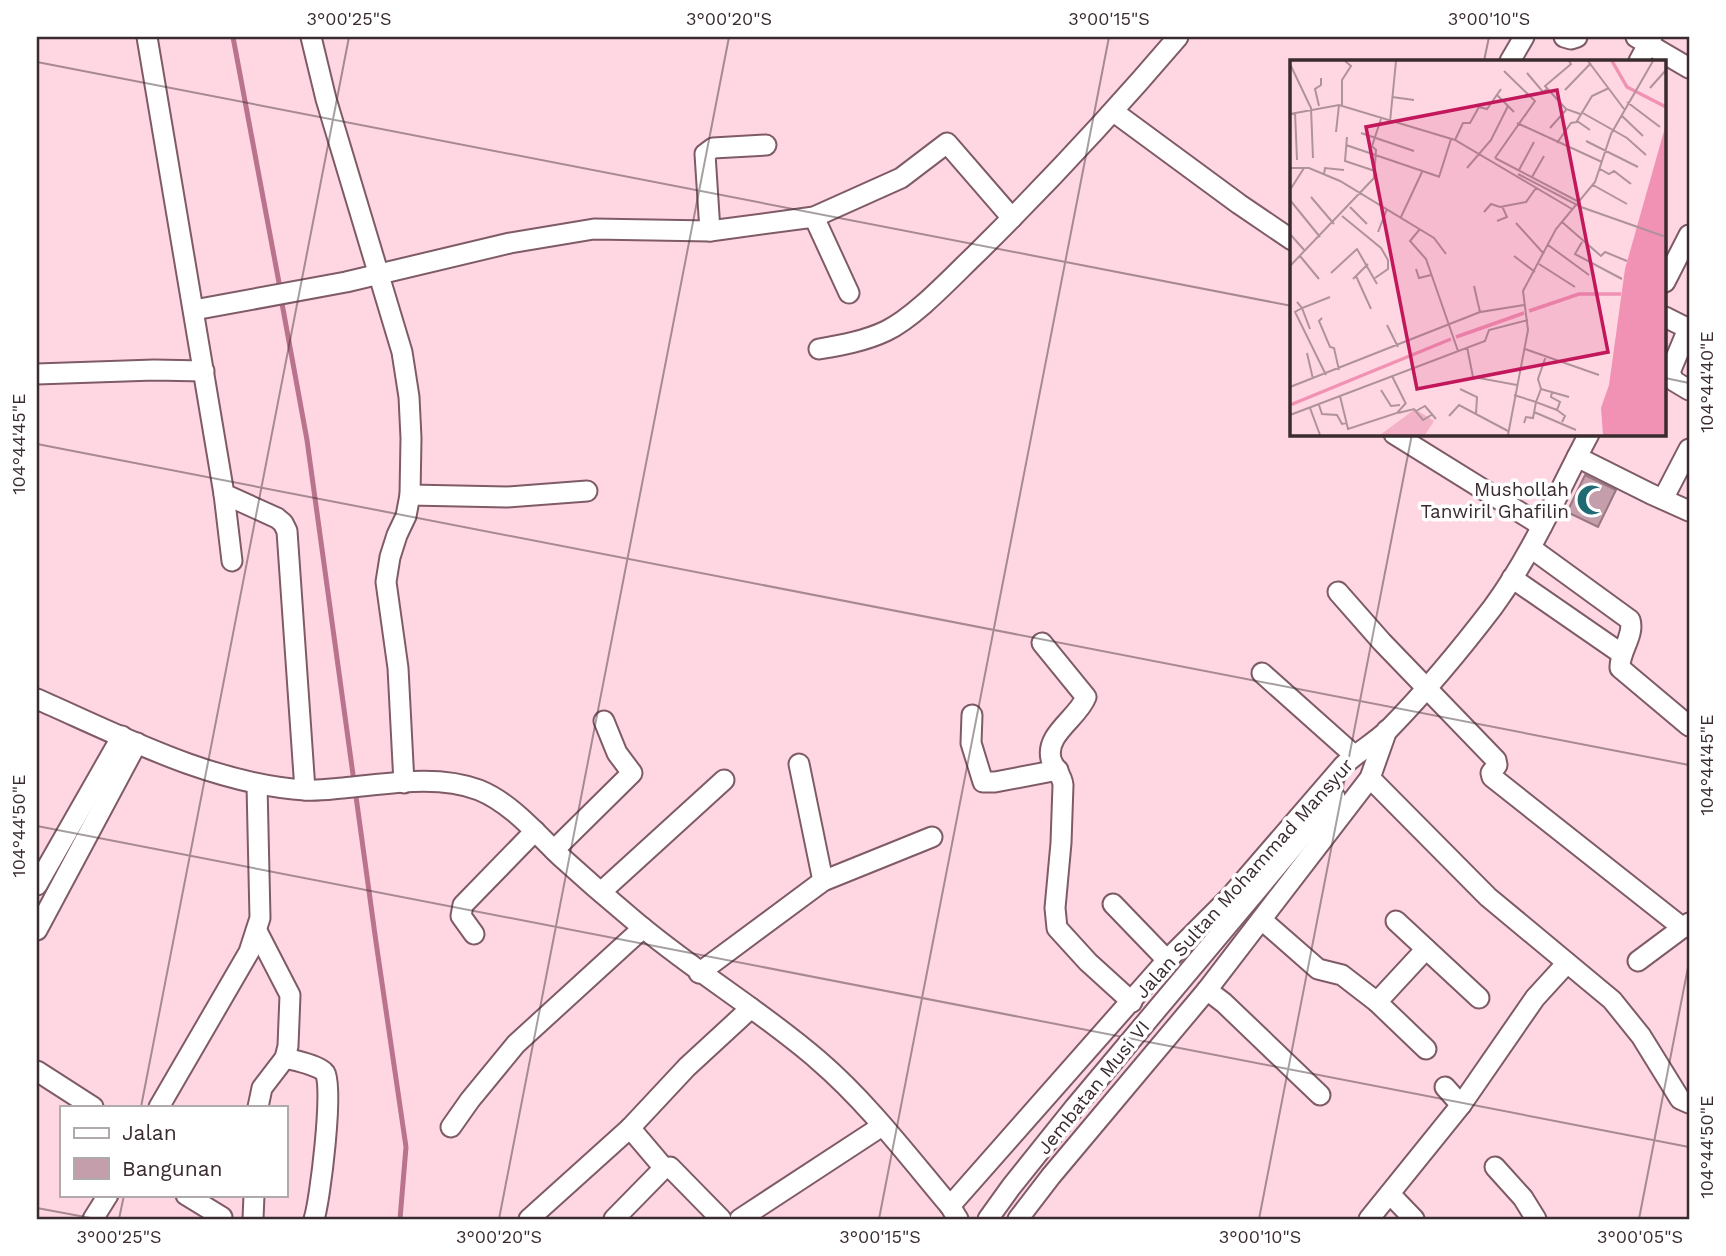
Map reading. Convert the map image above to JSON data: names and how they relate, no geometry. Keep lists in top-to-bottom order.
{
  "streets": {
    "street": ["Jalan Sultan Mohammad Mansyur", "Jembatan Musi VI"]
  },
  "crossings": [
    ["Jalan Sultan Mohammad Mansyur", "Jembatan Musi VI"]
  ],
  "places": {
    "mosque": ["Mushollah Tanwiril Ghafilin"]
  },
  "legend": ["Jalan", "Bangunan"],
  "coordinates": [
    "3°00'25\"S",
    "3°00'20\"S",
    "3°00'15\"S",
    "3°00'10\"S",
    "104°44'40\"E",
    "104°44'45\"E",
    "104°44'50\"E",
    "3°00'05\"S"
  ]
}
